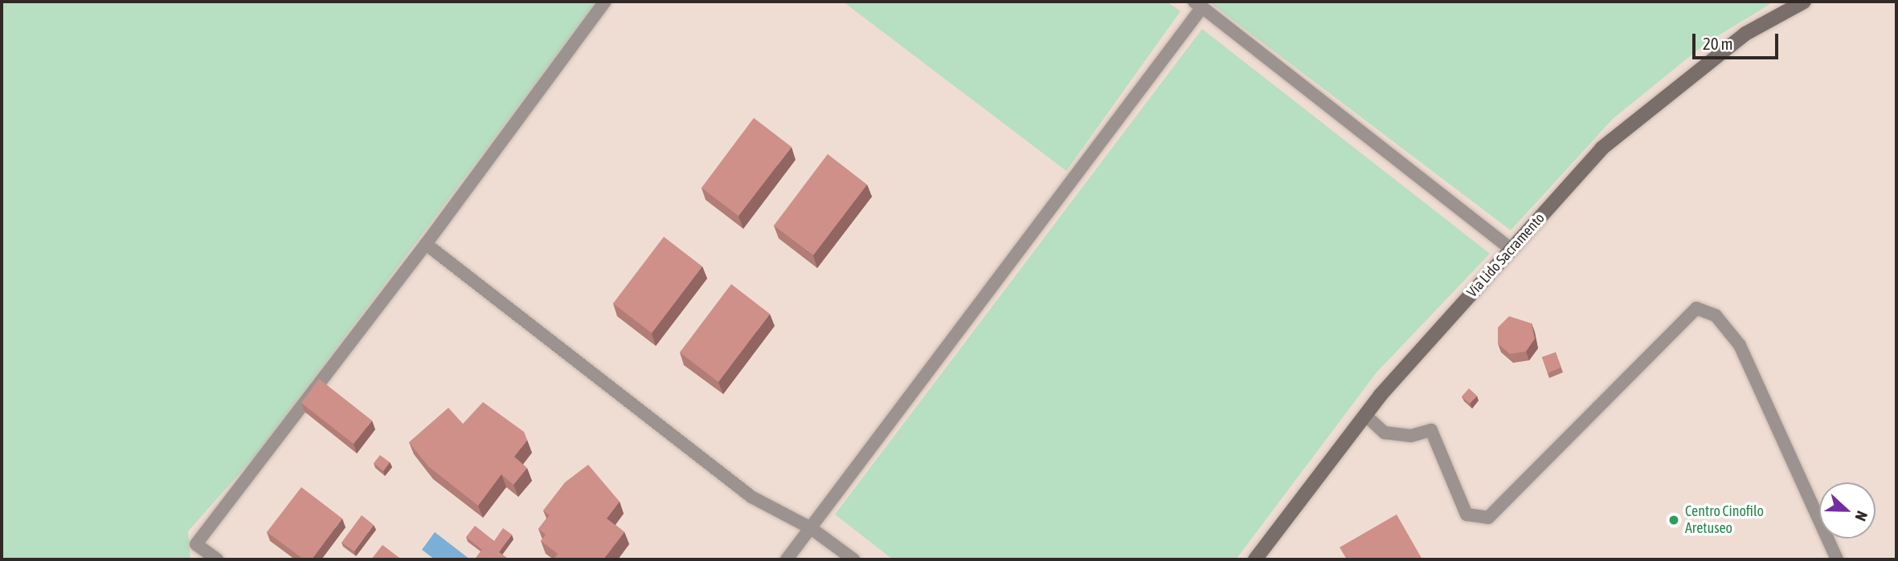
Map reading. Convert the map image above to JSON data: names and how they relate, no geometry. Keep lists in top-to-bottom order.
{
  "streets": {
    "street": ["Via Lido Sacramento"]
  },
  "places": ["Centro Cinofilo Aretuseo"],
  "scale_bar": "20 m",
  "north": "right"
}
